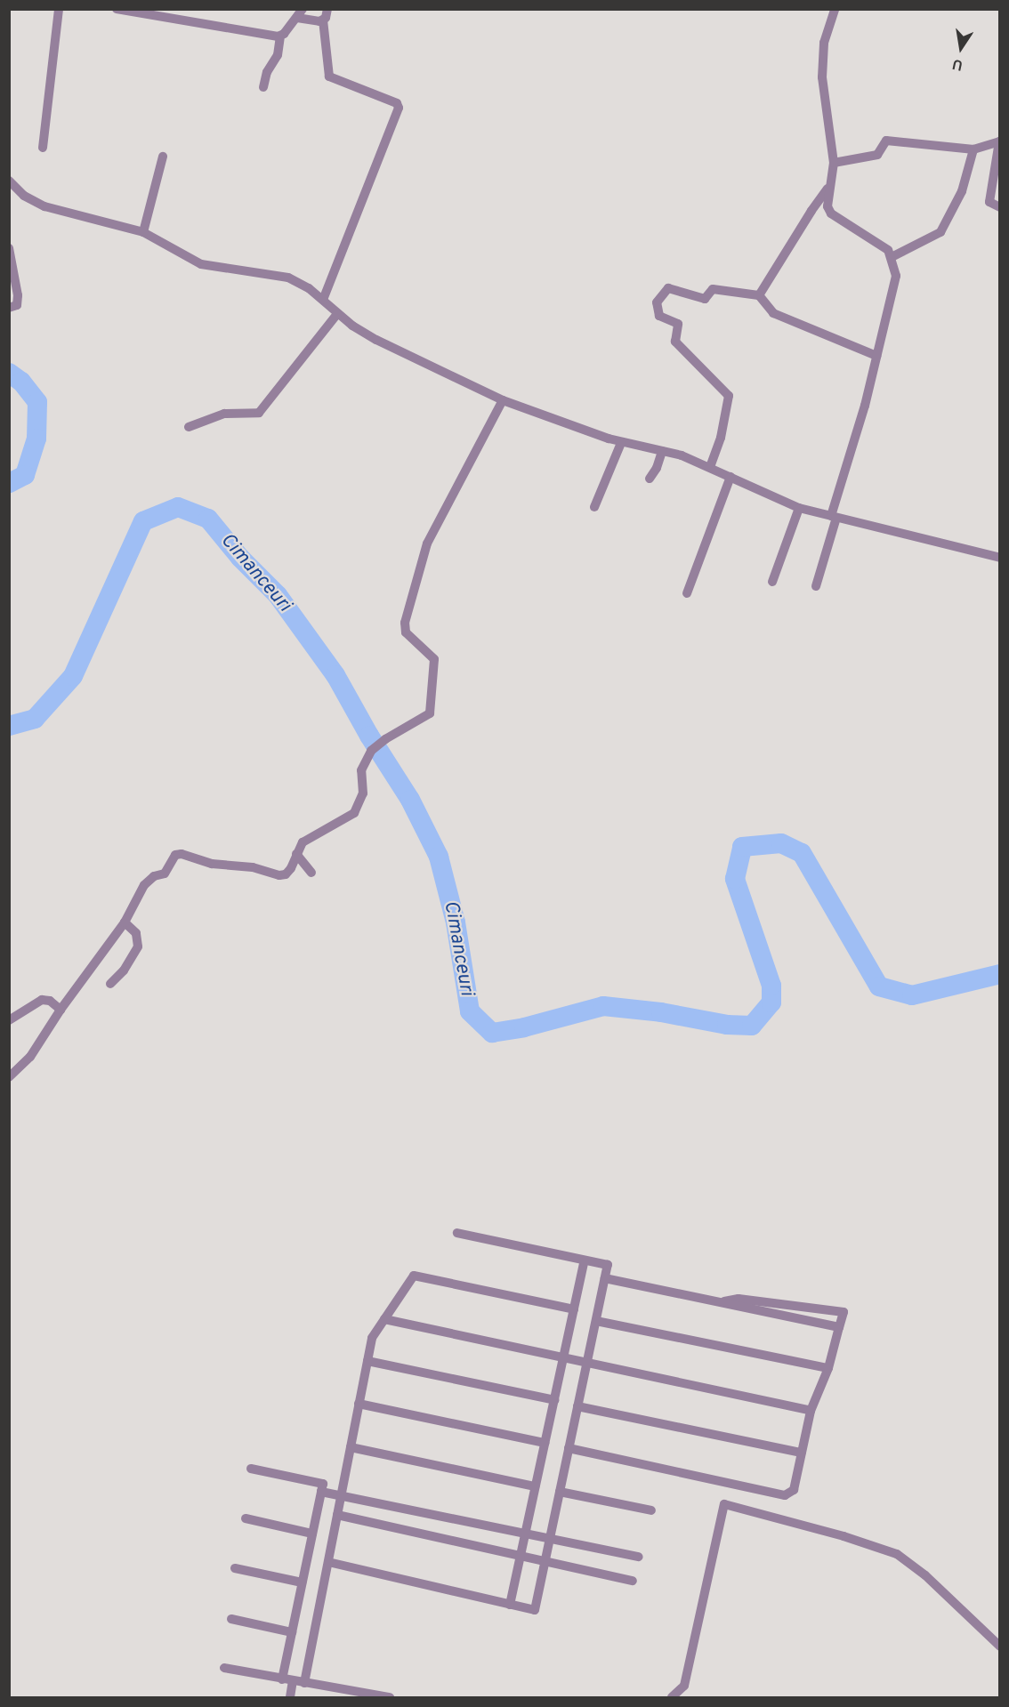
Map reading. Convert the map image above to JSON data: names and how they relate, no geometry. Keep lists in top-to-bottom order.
{
  "water": ["Cimanceuri"],
  "north": "bottom"
}
